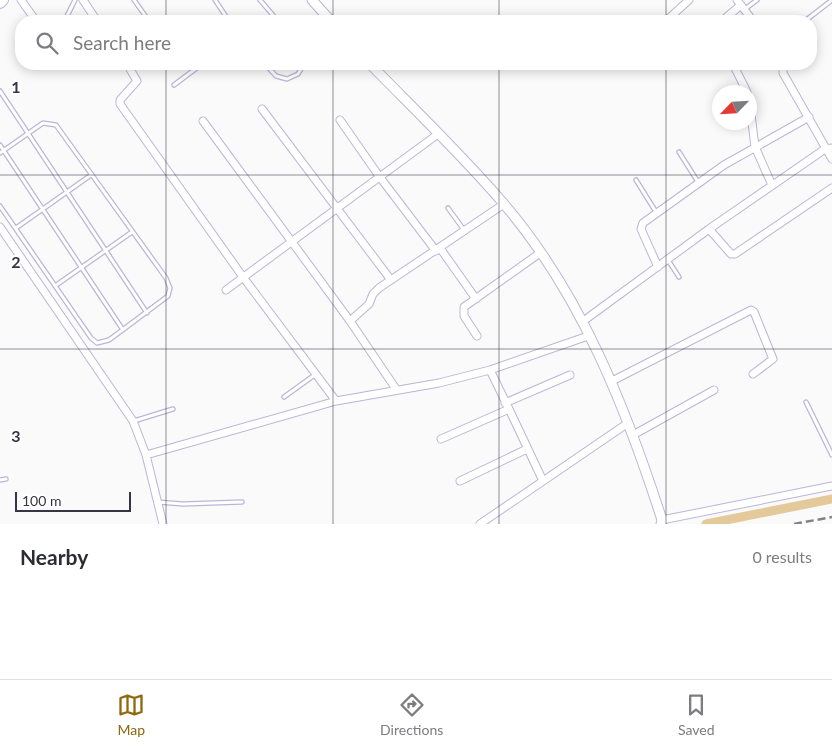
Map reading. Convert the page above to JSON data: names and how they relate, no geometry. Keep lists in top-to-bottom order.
{
  "scale_bar": "100 m",
  "north": "bottom left",
  "page": {
    "search": "Search here",
    "scale": "100 m",
    "heading": ["Nearby", "0 results"],
    "nav": ["Map", "Directions", "Saved"]
  },
  "grid": {
    "rows": ["1", "2", "3"]
  }
}
